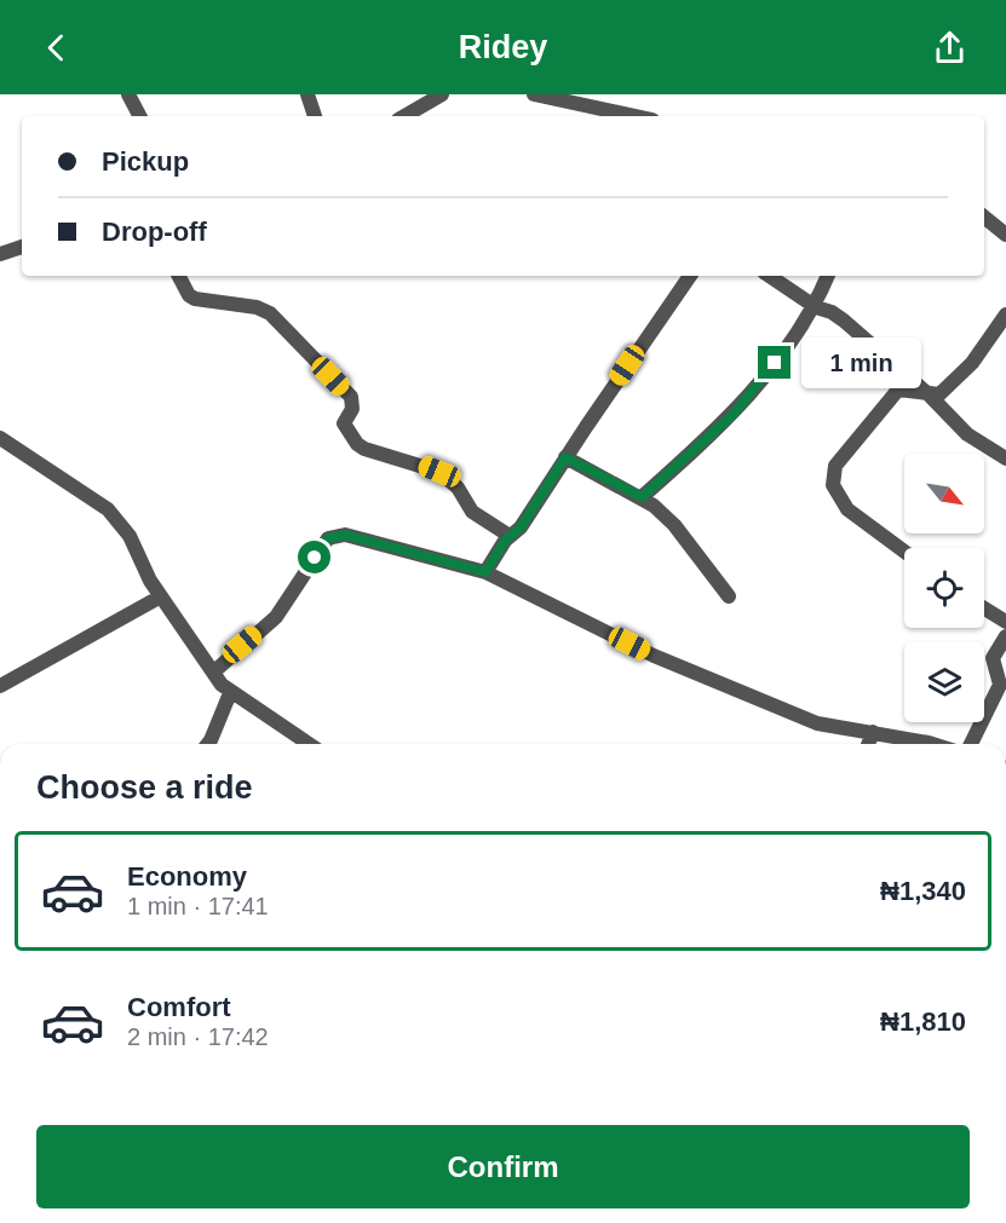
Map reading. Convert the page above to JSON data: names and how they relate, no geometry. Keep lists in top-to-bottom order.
{
  "north": "bottom right",
  "page": {
    "header": "Ridey",
    "banner": ["Pickup", "Drop-off"],
    "bubble": "1 min",
    "heading": "Choose a ride",
    "list": [
      {
        "name": "Economy",
        "note": "1 min · 17:41",
        "value": "₦1,340"
      },
      {
        "name": "Comfort",
        "note": "2 min · 17:42",
        "value": "₦1,810"
      }
    ],
    "buttons": "Confirm"
  }
}
